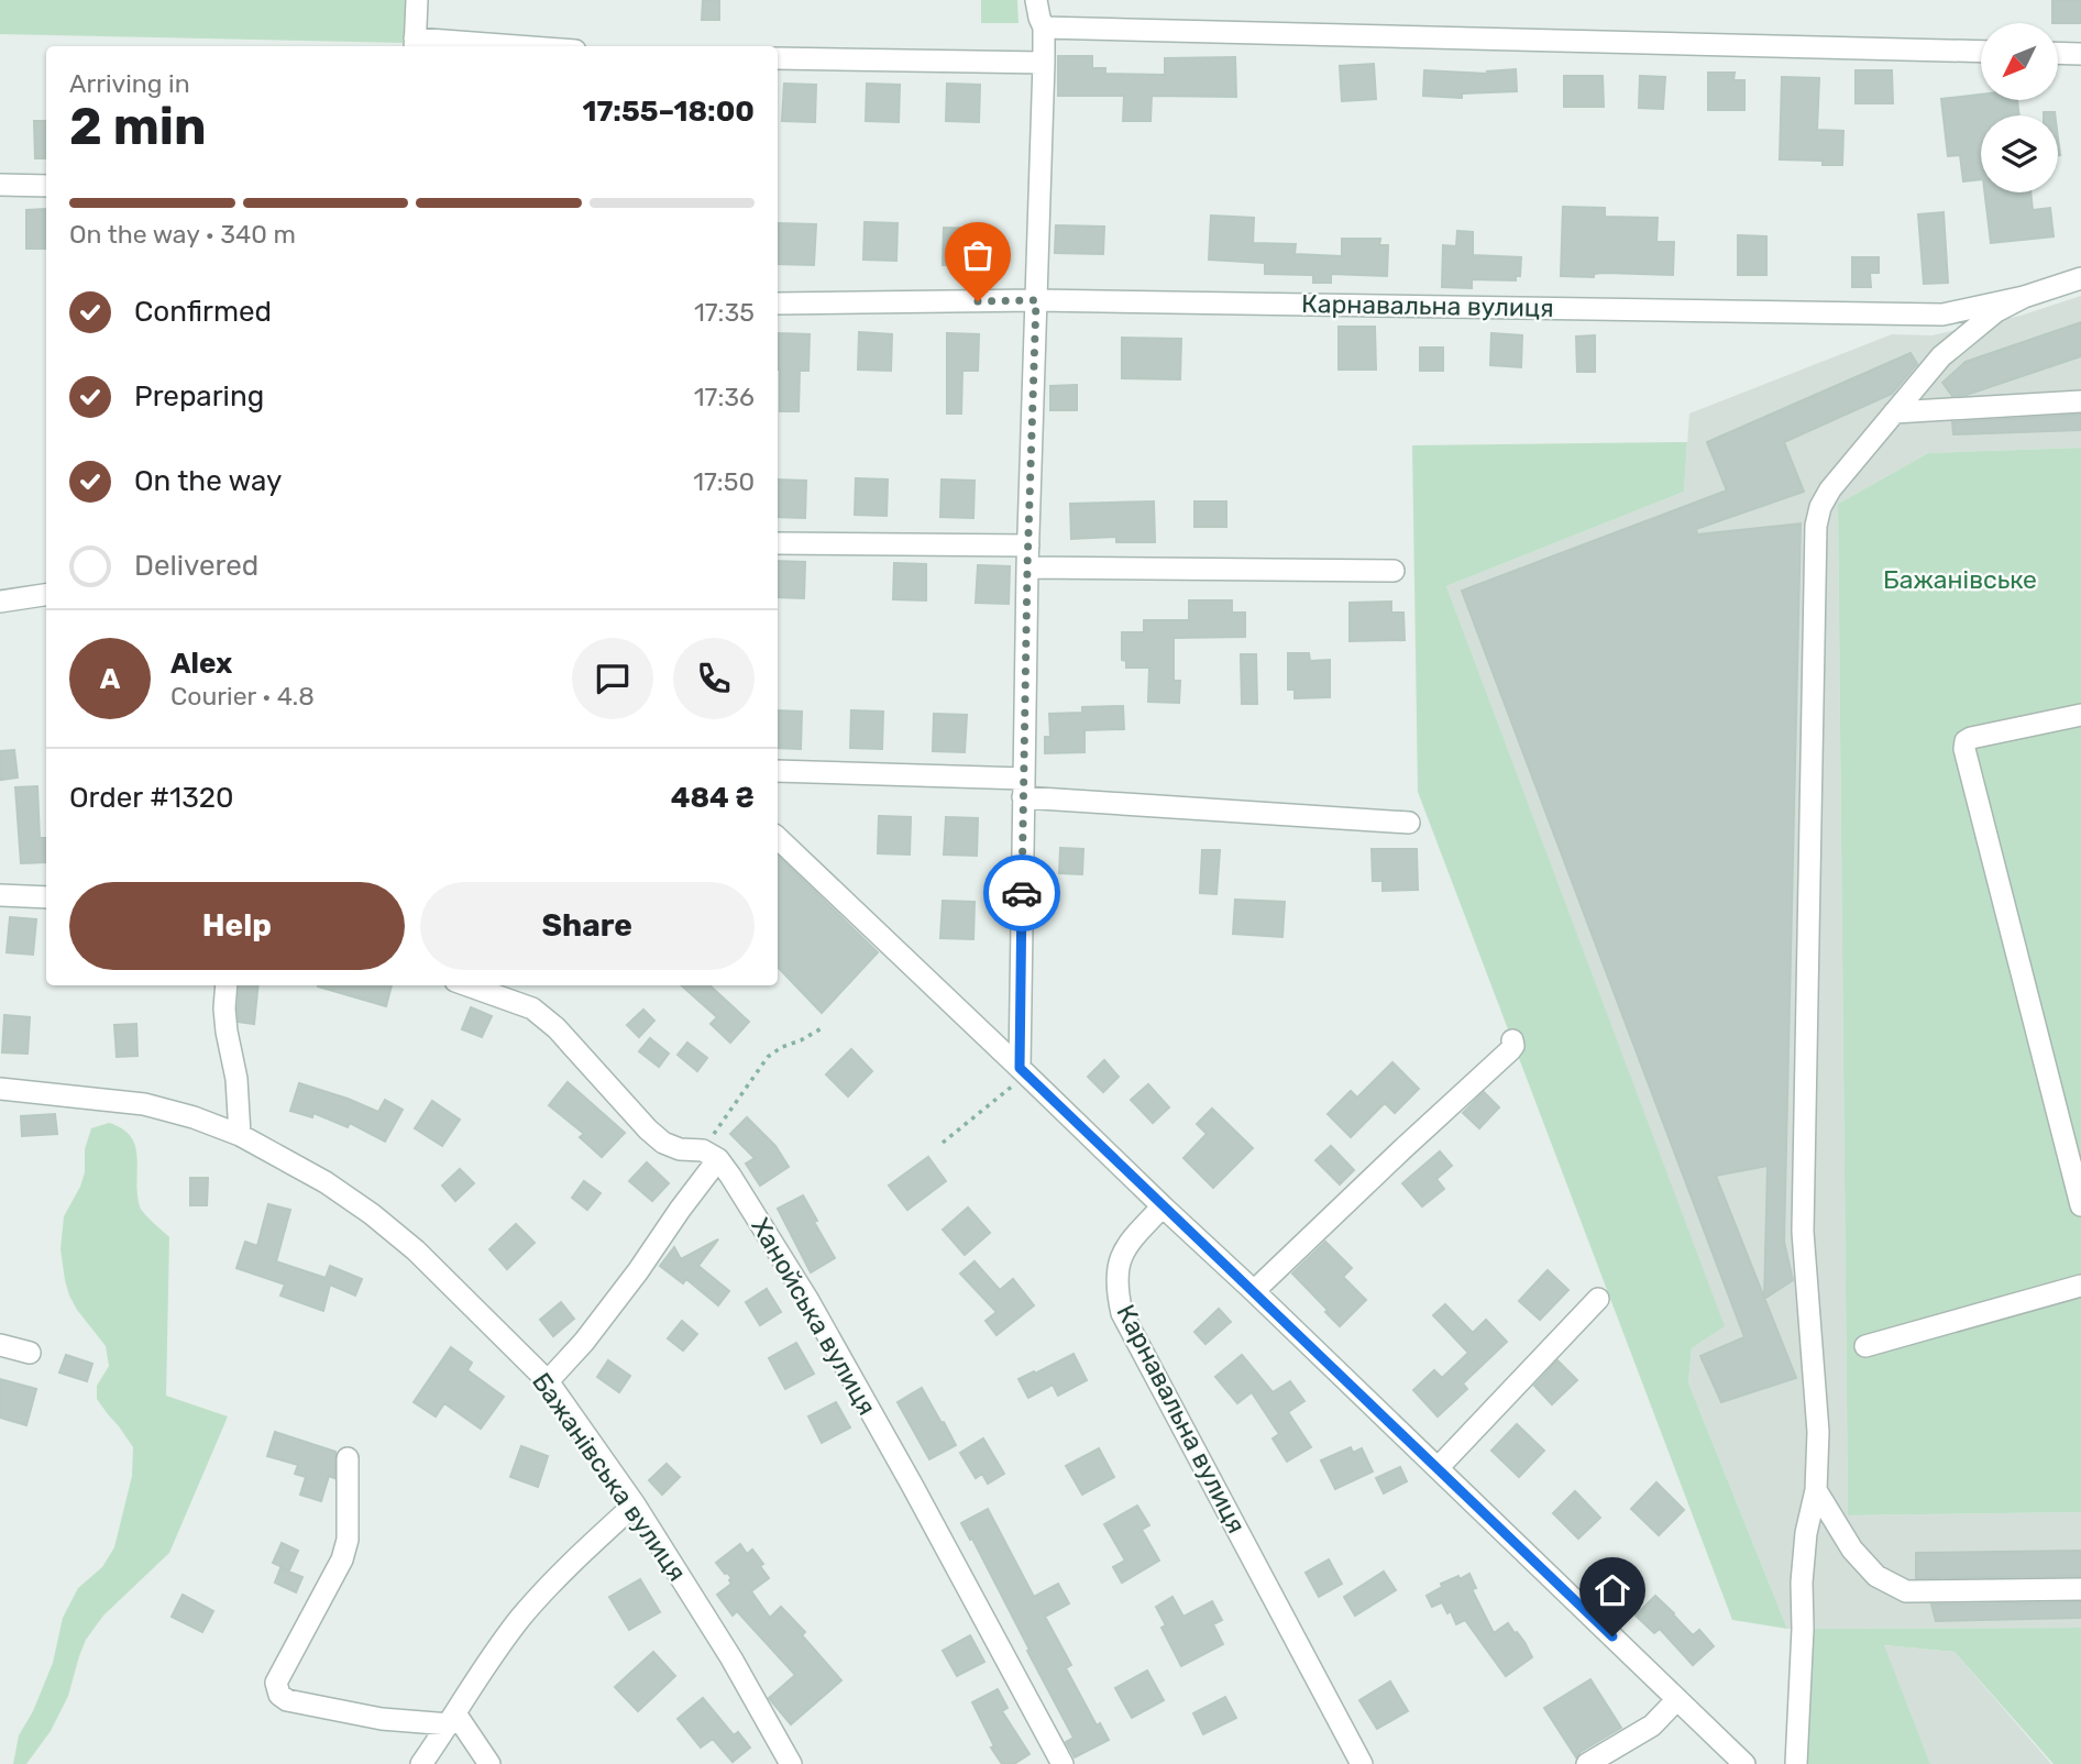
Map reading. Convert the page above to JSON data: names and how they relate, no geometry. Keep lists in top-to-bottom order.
{
  "streets": {
    "street": ["Карнавальна вулиця", "Ханойська вулиця", "Бажанівська вулиця"]
  },
  "parks": ["Бажанівське"],
  "north": "bottom left",
  "page": {
    "heading": ["2 min", "Arriving in", "17:55–18:00"],
    "panel": [
      "Alex",
      "Courier · 4.8",
      "Order #1320",
      "484 ₴"
    ],
    "bar": "On the way · 340 m",
    "list": [
      ["Confirmed", "17:35"],
      ["Preparing", "17:36"],
      ["On the way", "17:50"],
      "Delivered"
    ],
    "round": "A",
    "buttons": ["Help", "Share"]
  }
}
